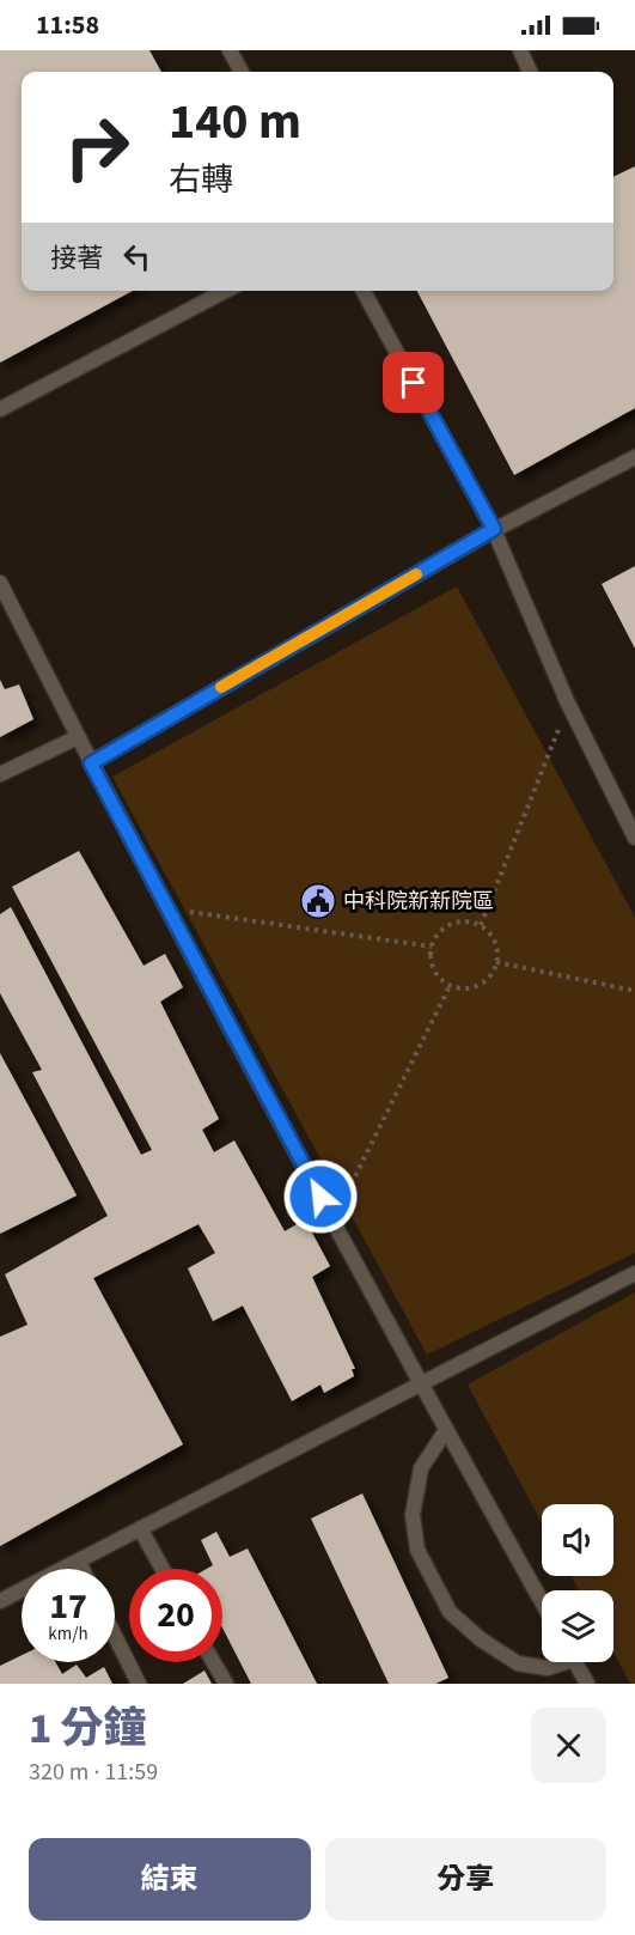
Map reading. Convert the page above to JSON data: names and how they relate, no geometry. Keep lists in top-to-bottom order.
{
  "places": {
    "public building": ["中科院新新院區"]
  },
  "page": {
    "status": "11:58",
    "turn": ["140 m", "右轉"],
    "then": "接著",
    "speed": "17 km/h",
    "limit": "20",
    "heading": ["1 分鐘", "320 m · 11:59"],
    "buttons": ["結束", "分享"]
  }
}
